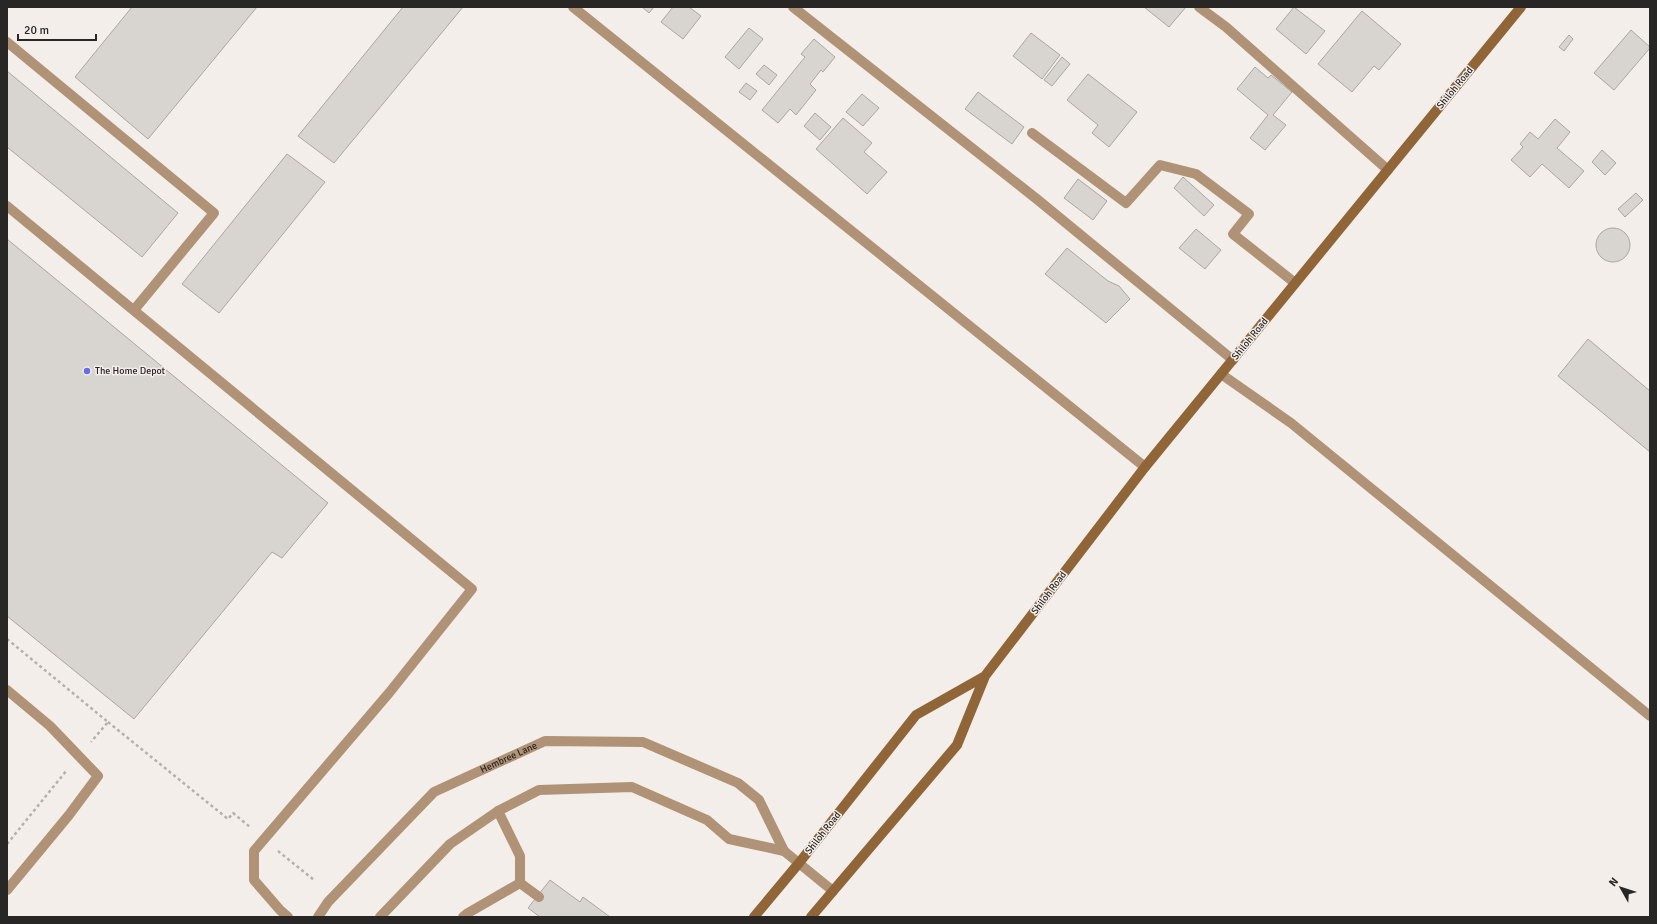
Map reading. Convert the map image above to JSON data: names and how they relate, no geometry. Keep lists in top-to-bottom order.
{
  "streets": {
    "main road": ["Shiloh Road"],
    "street": ["Hembree Lane"]
  },
  "crossings": [
    ["Shiloh Road", "Hembree Lane"]
  ],
  "places": ["The Home Depot"],
  "scale_bar": "20 m",
  "north": "top left"
}
